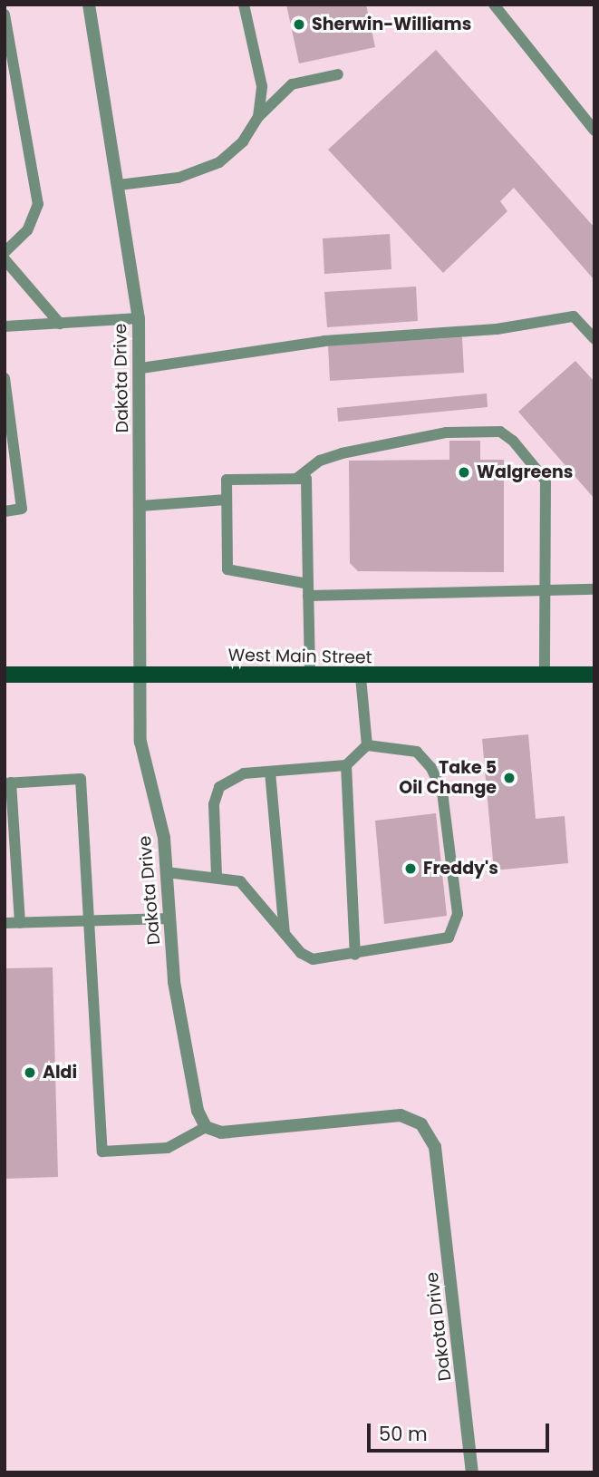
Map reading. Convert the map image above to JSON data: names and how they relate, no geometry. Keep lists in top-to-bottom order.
{
  "streets": {
    "main road": ["West Main Street"],
    "street": ["Dakota Drive"]
  },
  "crossings": [
    ["Dakota Drive", "West Main Street"]
  ],
  "places": [
    "Sherwin-Williams",
    "Walgreens",
    "Take 5 Oil Change",
    "Freddy's",
    "Aldi"
  ],
  "scale_bar": "50 m"
}
